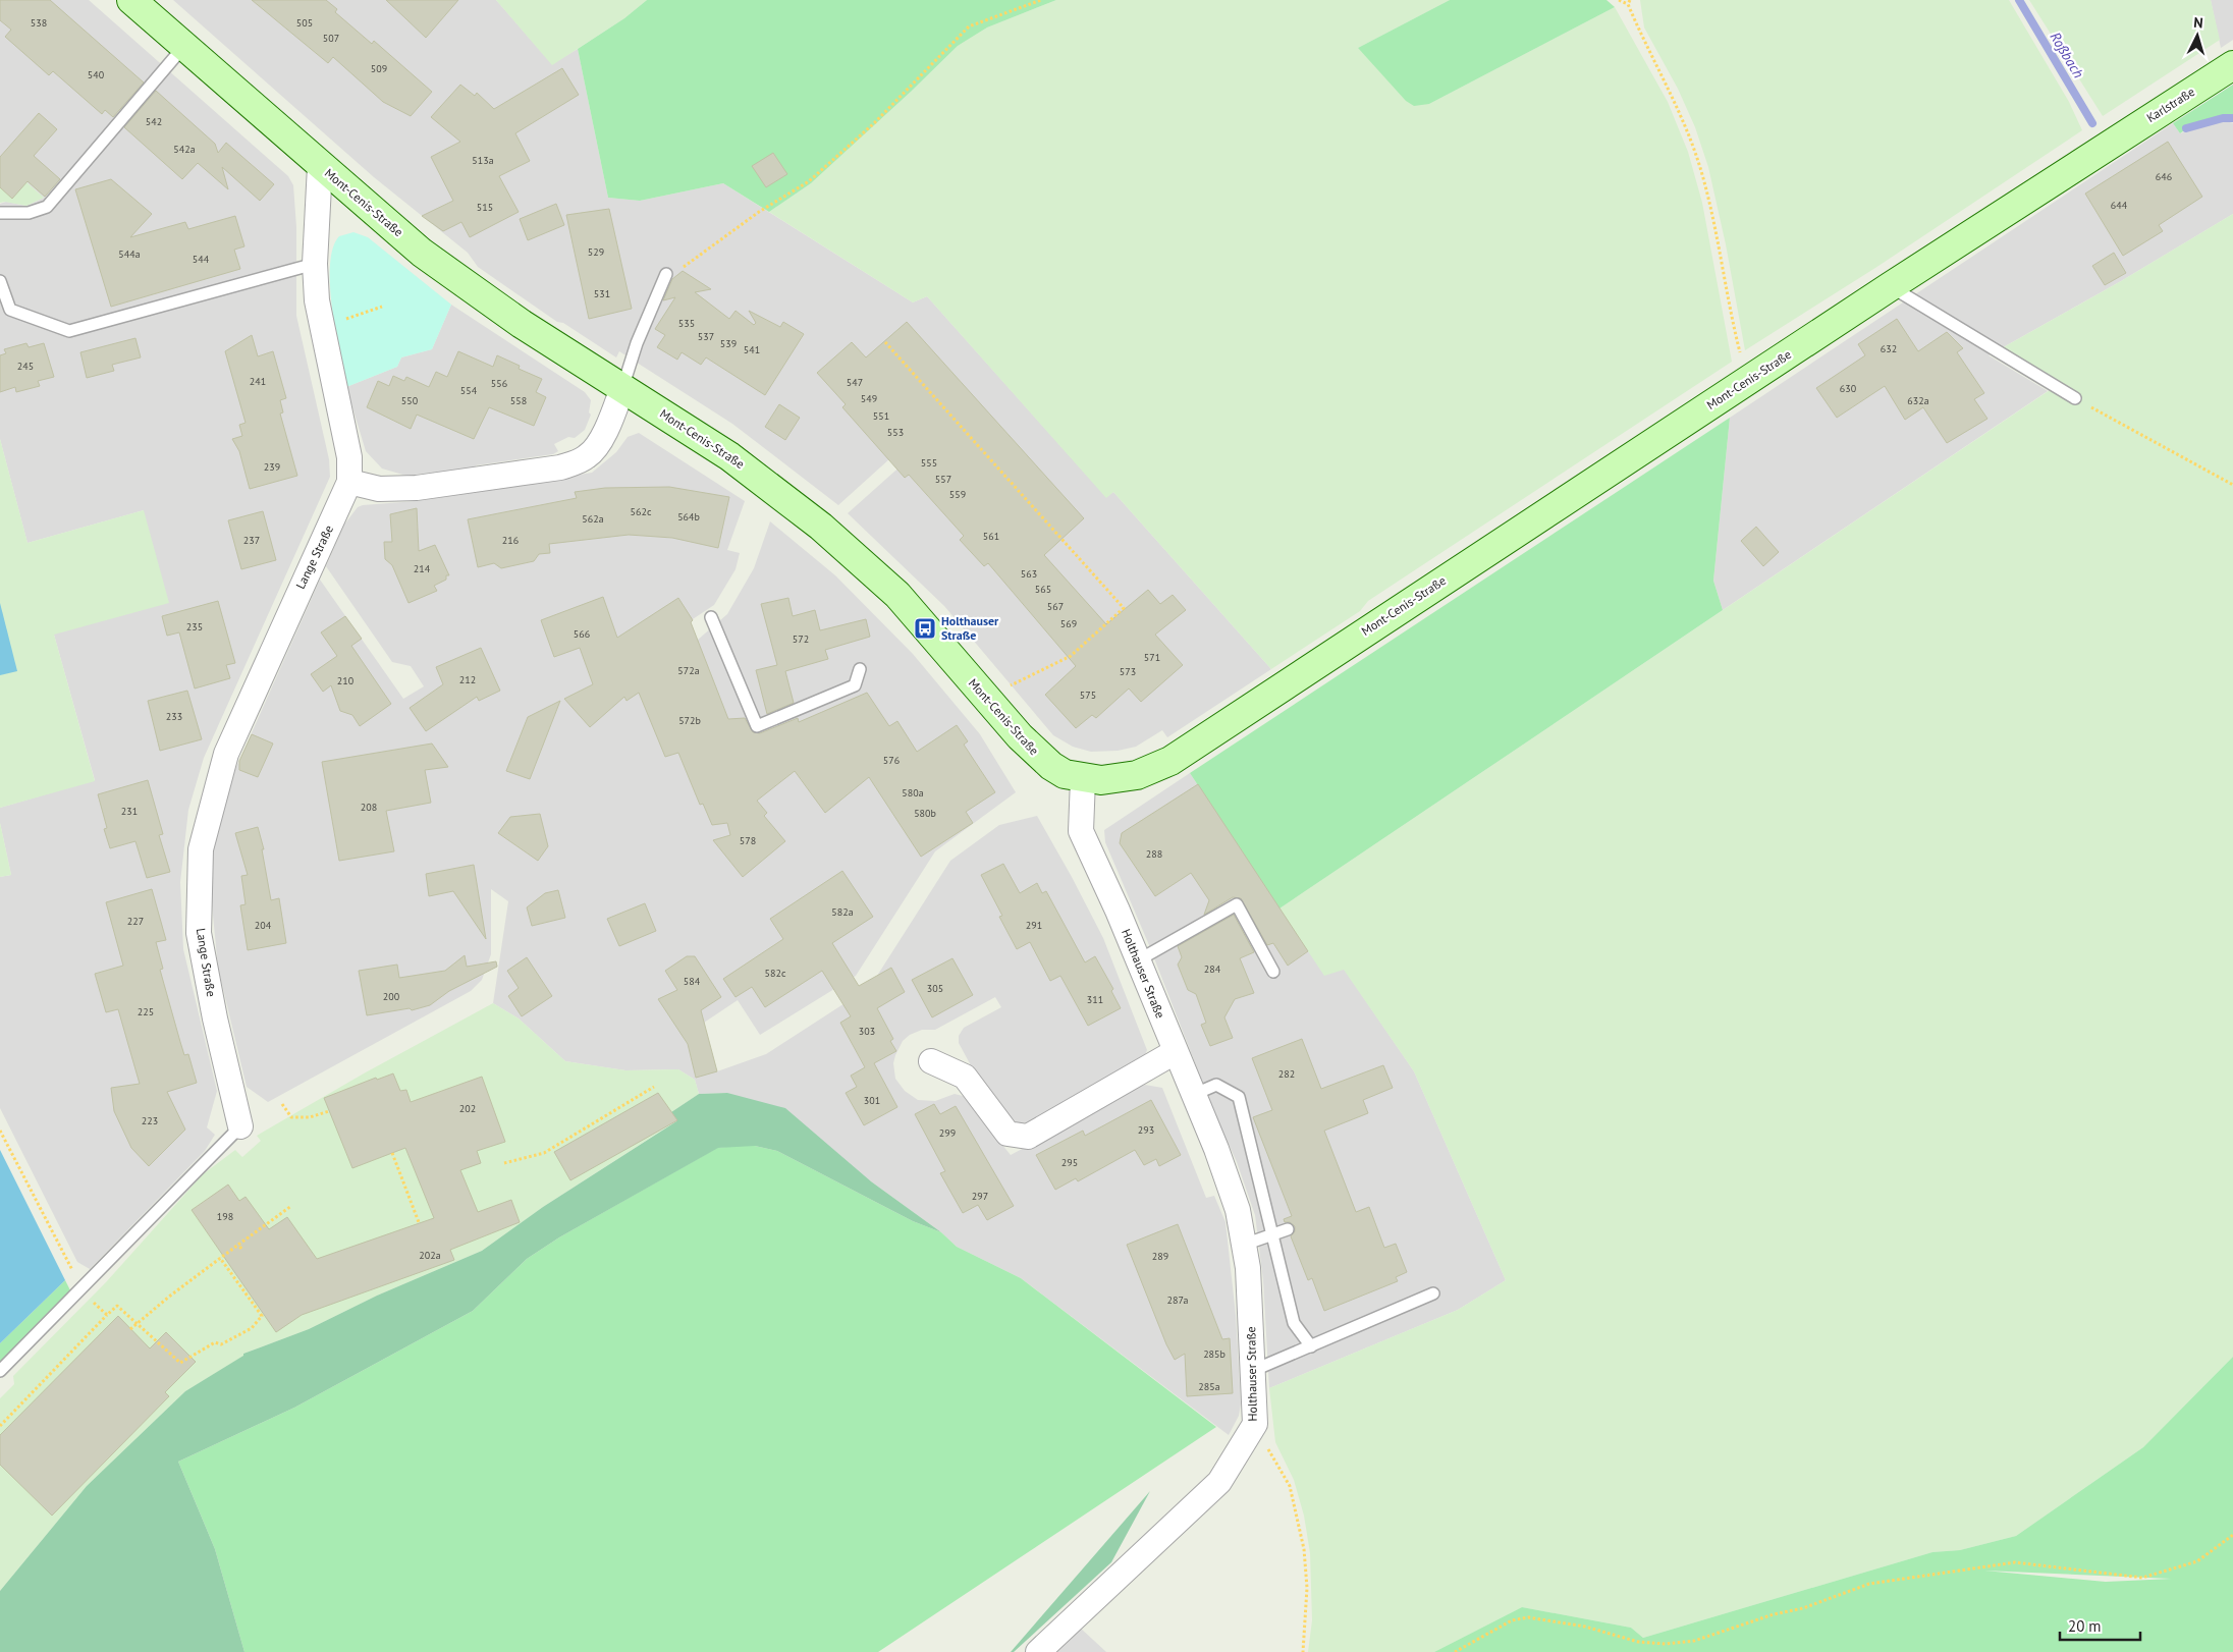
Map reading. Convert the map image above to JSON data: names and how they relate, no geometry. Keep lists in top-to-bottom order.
{
  "streets": {
    "main road": ["Karlstraße", "Mont-Cenis-Straße"],
    "street": ["Lange Straße", "Holthauser Straße"]
  },
  "crossings": [
    ["Karlstraße", "Mont-Cenis-Straße"],
    ["Mont-Cenis-Straße", "Lange Straße"],
    ["Mont-Cenis-Straße", "Holthauser Straße"]
  ],
  "water": ["Roßbach"],
  "places": {
    "bus stop": ["Holthauser Straße"]
  },
  "house_numbers": [
    "538",
    "505",
    "507",
    "509",
    "540",
    "542",
    "542a",
    "513a",
    "646",
    "644",
    "515",
    "529",
    "544a",
    "544",
    "531",
    "535",
    "537",
    "539",
    "632",
    "541",
    "245",
    "241",
    "547",
    "556",
    "630",
    "554",
    "549",
    "550",
    "558",
    "632a",
    "551",
    "553",
    "555",
    "239",
    "557",
    "559",
    "562c",
    "564b",
    "562a",
    "561",
    "237",
    "216",
    "214",
    "563",
    "565",
    "567",
    "569",
    "235",
    "566",
    "572",
    "571",
    "572a",
    "573",
    "212",
    "210",
    "575",
    "233",
    "572b",
    "576",
    "580a",
    "208",
    "231",
    "580b",
    "578",
    "288",
    "582a",
    "227",
    "204",
    "291",
    "284",
    "582c",
    "584",
    "305",
    "200",
    "311",
    "225",
    "303",
    "282",
    "301",
    "202",
    "223",
    "293",
    "299",
    "295",
    "297",
    "198",
    "202a",
    "289",
    "287a",
    "285b",
    "285a"
  ],
  "scale_bar": "20 m",
  "north": "top"
}
